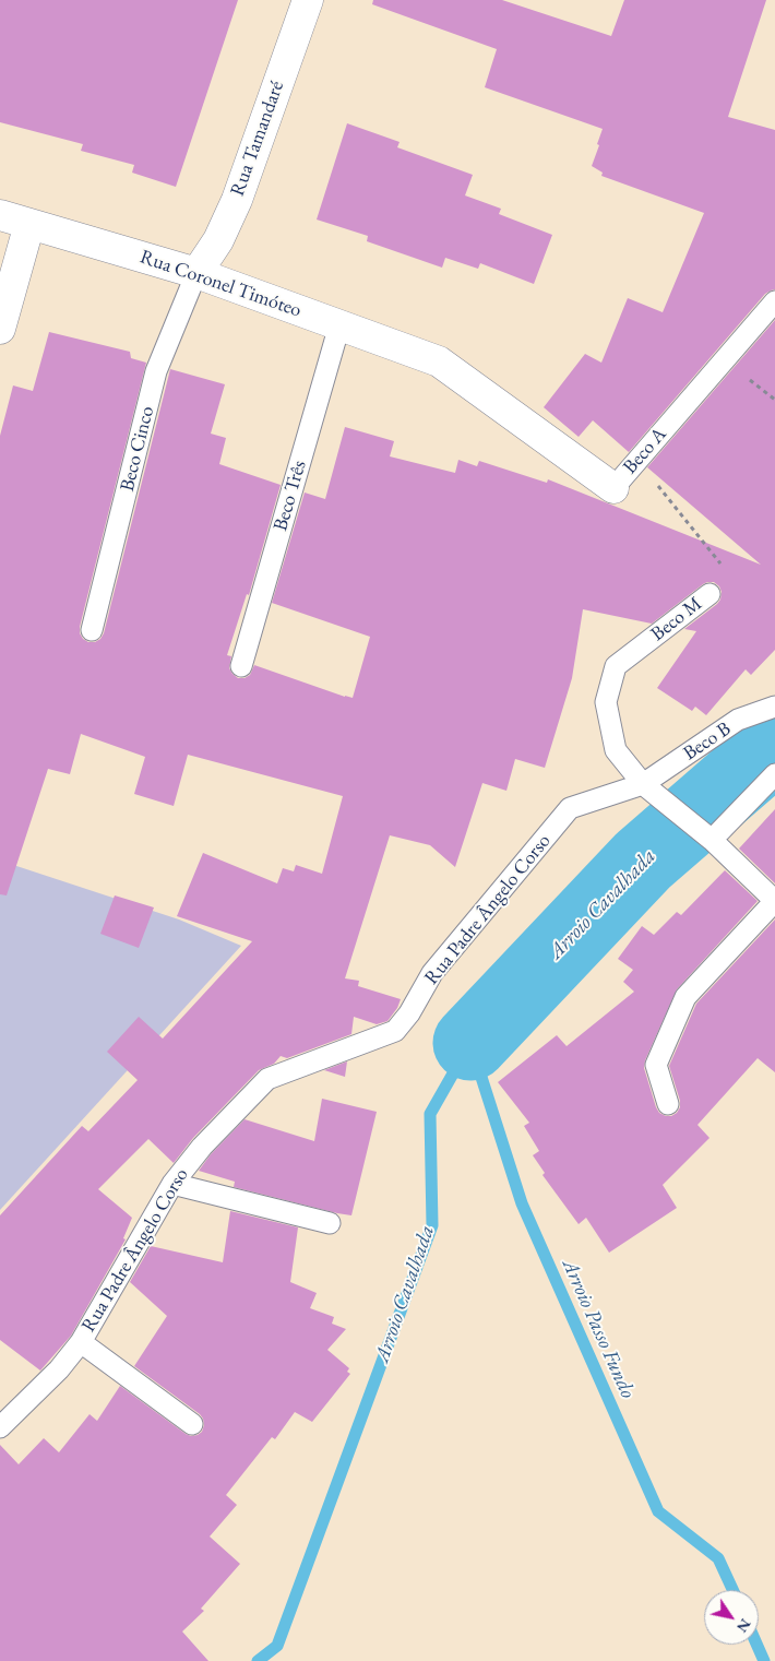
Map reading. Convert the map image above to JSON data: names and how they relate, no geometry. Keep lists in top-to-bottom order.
{
  "streets": {
    "street": ["Rua Tamandaré", "Rua Coronel Timóteo", "Beco A"],
    "lane": [
      "Beco Cinco",
      "Beco Três",
      "Beco M",
      "Beco B",
      "Rua Padre Ângelo Corso"
    ]
  },
  "crossings": [
    ["Rua Tamandaré", "Rua Coronel Timóteo"],
    ["Rua Tamandaré", "Beco Cinco"],
    ["Rua Coronel Timóteo", "Beco Cinco"],
    ["Rua Coronel Timóteo", "Beco A"],
    ["Rua Coronel Timóteo", "Beco Três"],
    ["Beco A", "Beco M"],
    ["Beco M", "Beco B"],
    ["Beco M", "Rua Padre Ângelo Corso"],
    ["Beco B", "Rua Padre Ângelo Corso"]
  ],
  "water": ["Arroio Cavalhada", "Arroio Passo Fundo"],
  "north": "bottom right"
}
